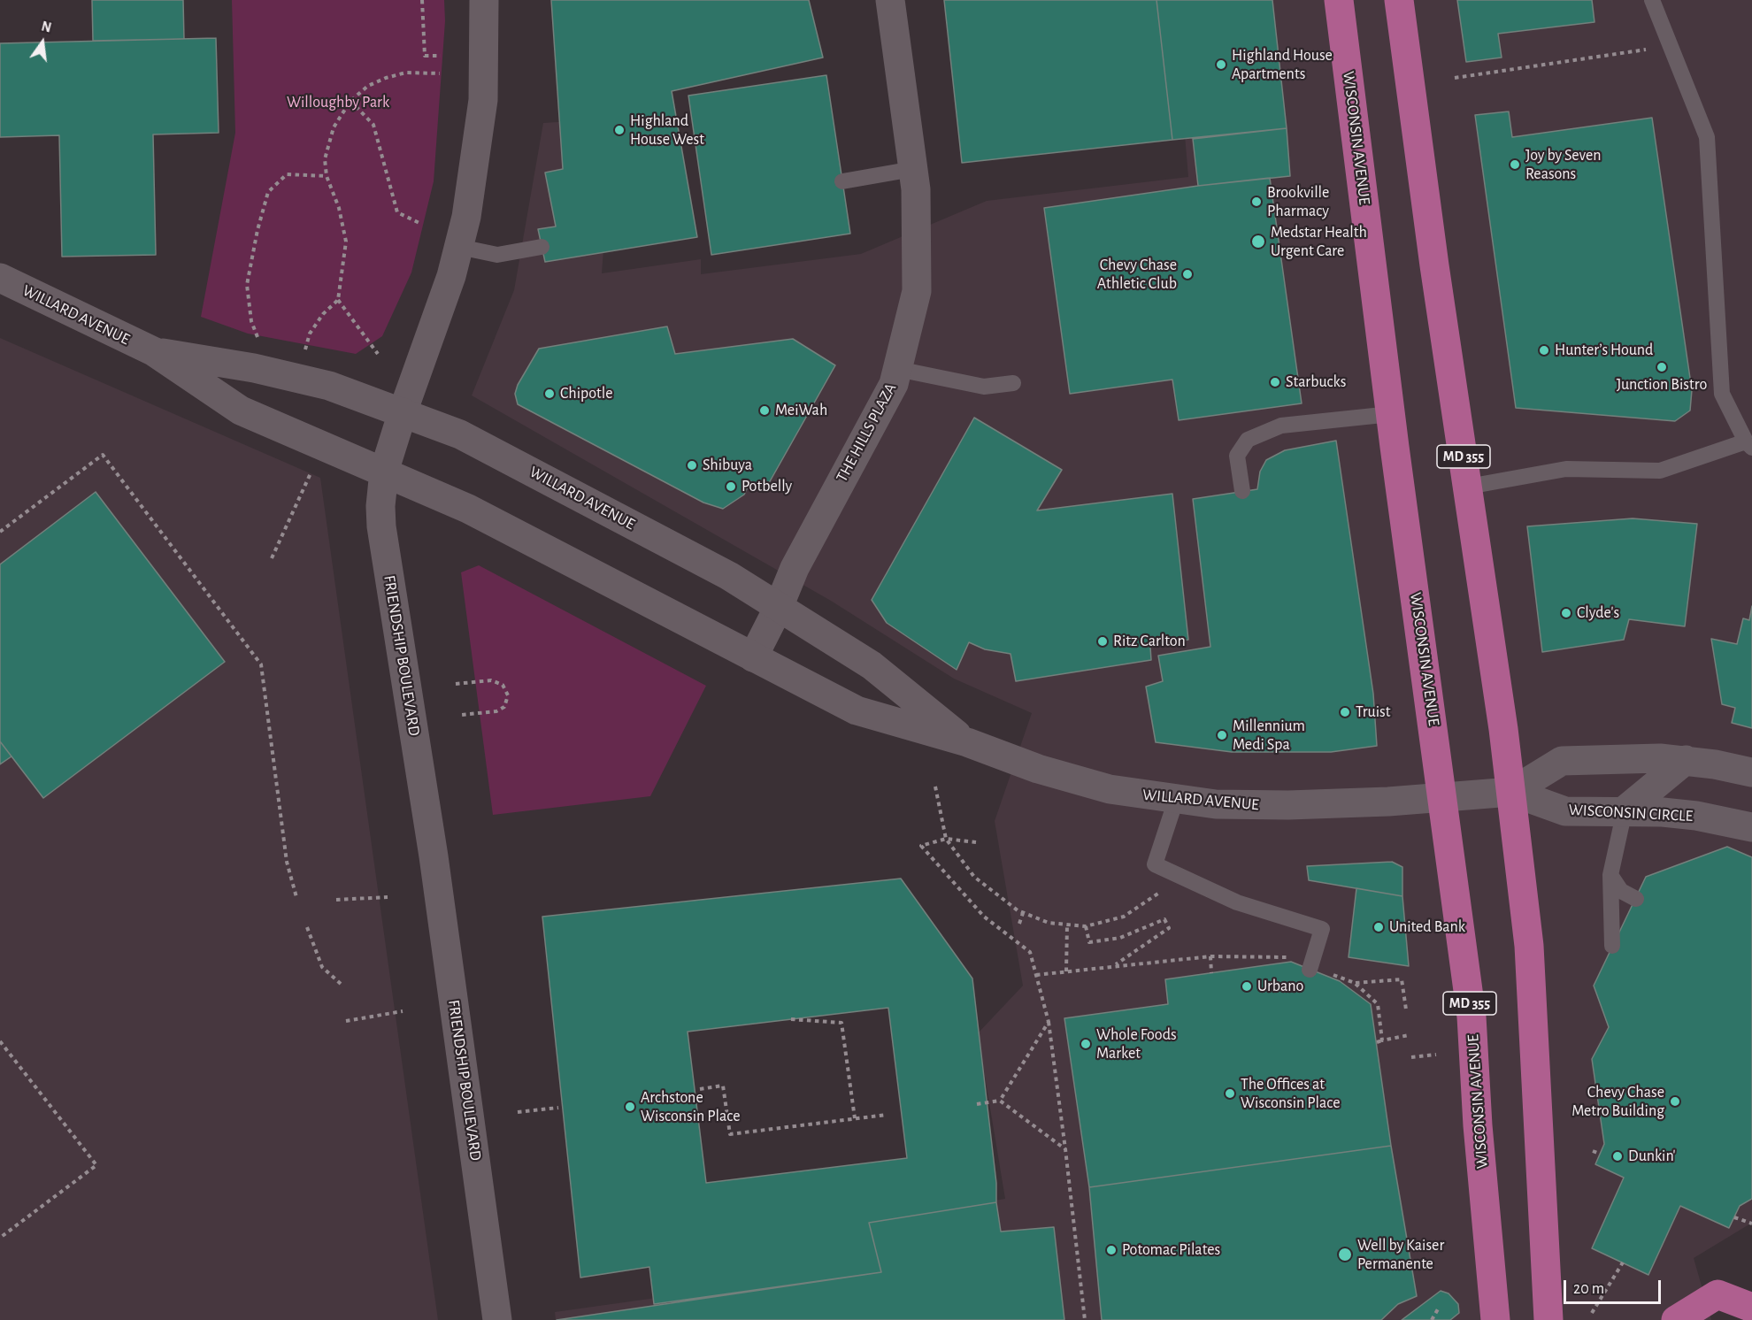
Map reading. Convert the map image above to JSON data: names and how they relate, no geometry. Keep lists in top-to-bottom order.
{
  "streets": {
    "main road": ["WISCONSIN AVENUE", "MD 355"],
    "street": [
      "WILLARD AVENUE",
      "THE HILLS PLAZA",
      "FRIENDSHIP BOULEVARD",
      "WISCONSIN CIRCLE"
    ]
  },
  "crossings": [
    ["WISCONSIN AVENUE", "WILLARD AVENUE"],
    ["WISCONSIN AVENUE", "WISCONSIN CIRCLE"],
    ["WILLARD AVENUE", "THE HILLS PLAZA"],
    ["WILLARD AVENUE", "FRIENDSHIP BOULEVARD"],
    ["WILLARD AVENUE", "WISCONSIN CIRCLE"],
    ["MD 355", "WISCONSIN CIRCLE"]
  ],
  "parks": ["Willoughby Park"],
  "places": [
    "Highland House Apartments",
    "Highland House West",
    "Joy by Seven Reasons",
    "Brookville Pharmacy",
    "Medstar Health Urgent Care",
    "Chevy Chase Athletic Club",
    "Hunter’s Hound",
    "Junction Bistro",
    "Starbucks",
    "Chipotle",
    "MeiWah",
    "Shibuya",
    "Potbelly",
    "Clyde's",
    "Ritz Carlton",
    "Truist",
    "Millennium Medi Spa",
    "United Bank",
    "Urbano",
    "Whole Foods Market",
    "The Offices at Wisconsin Place",
    "Chevy Chase Metro Building",
    "Archstone Wisconsin Place",
    "Dunkin'",
    "Potomac Pilates",
    "Well by Kaiser Permanente"
  ],
  "scale_bar": "20 m",
  "north": "top"
}
